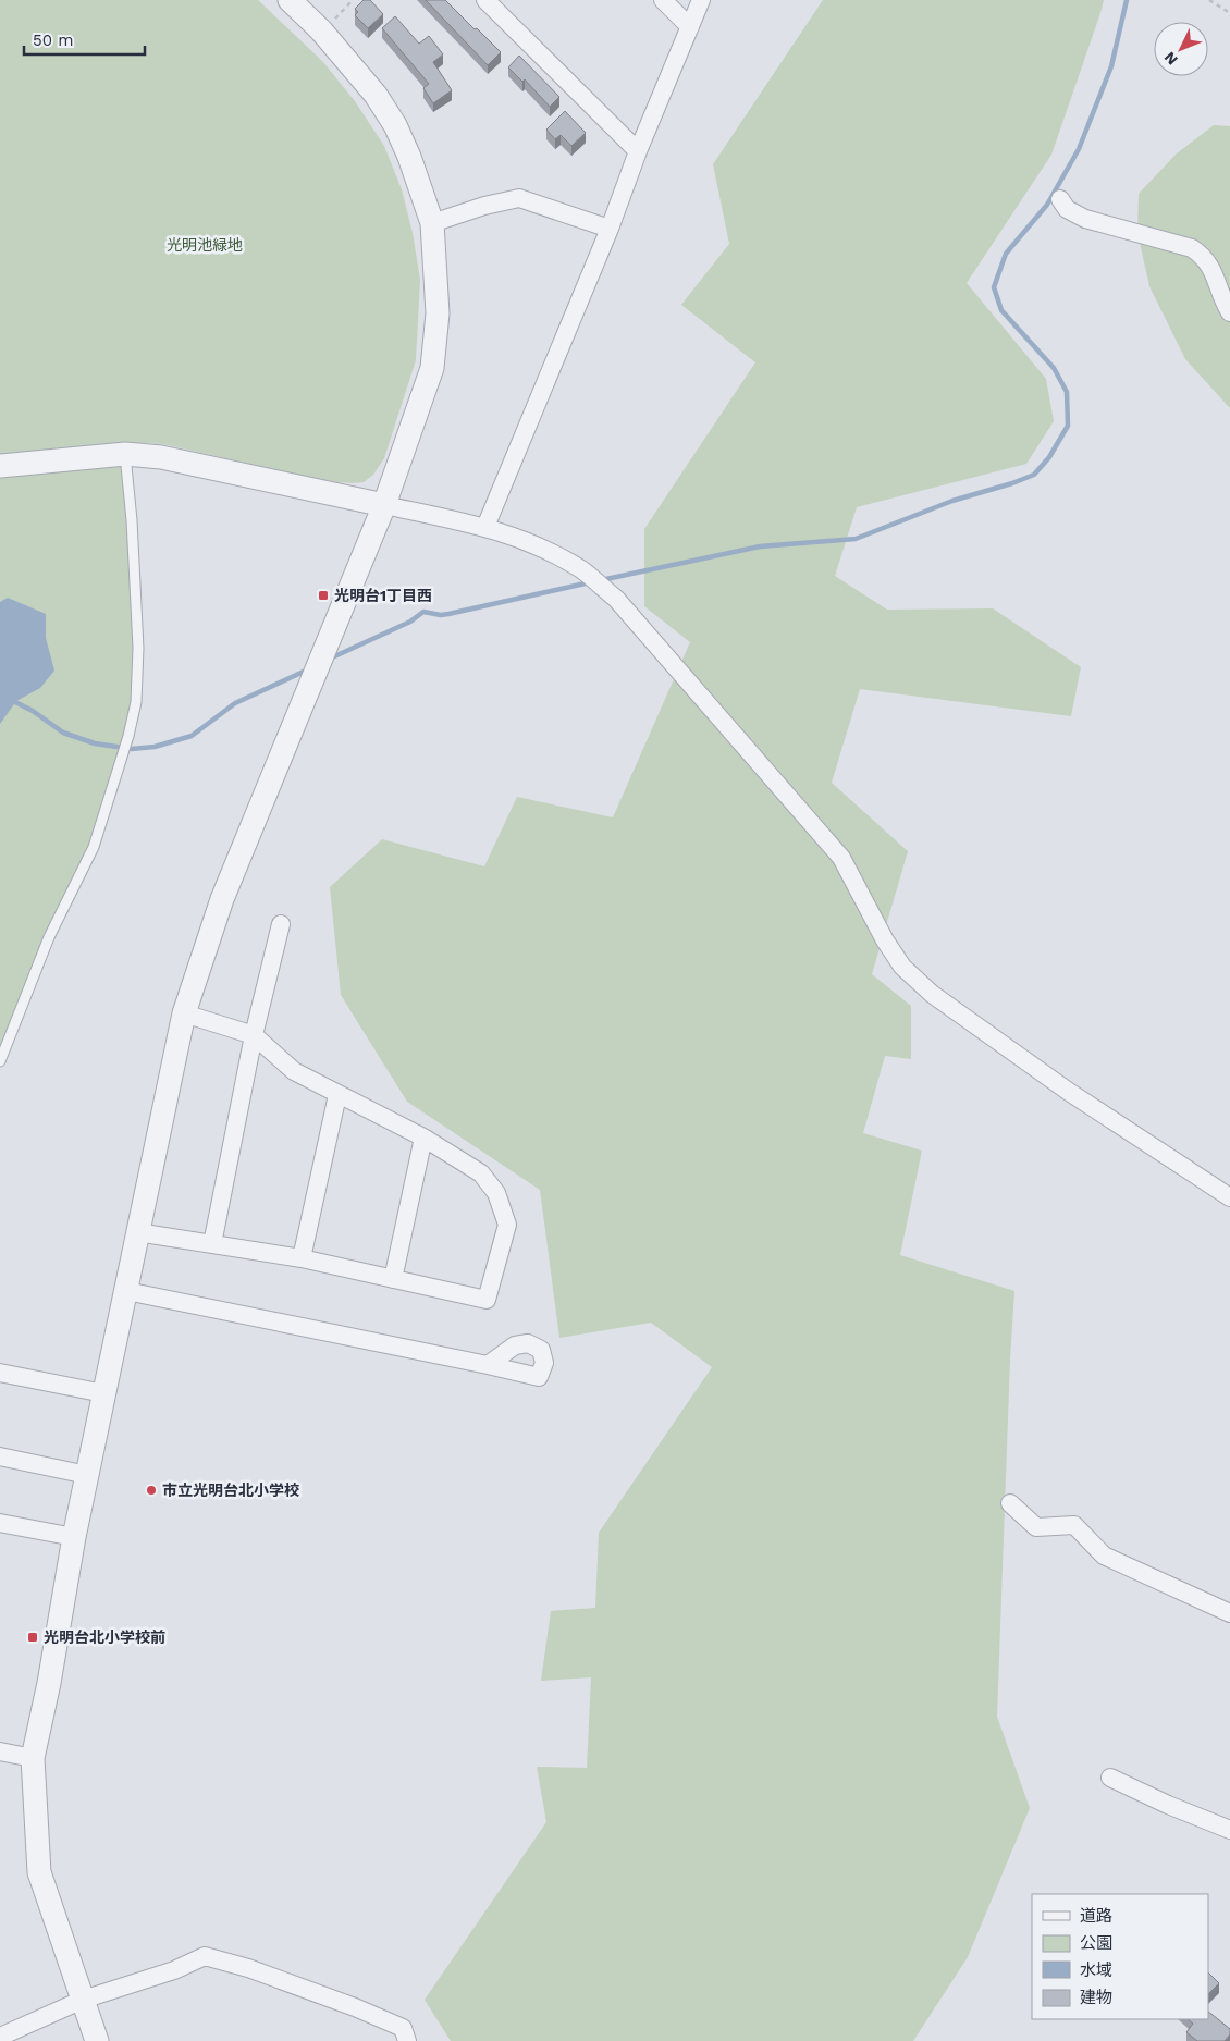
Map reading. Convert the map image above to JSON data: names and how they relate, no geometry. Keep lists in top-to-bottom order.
{
  "parks": ["光明池緑地"],
  "places": {
    "transit": ["光明台1丁目西", "光明台北小学校前"],
    "other": ["市立光明台北小学校"]
  },
  "legend": [
    "道路",
    "公園",
    "水域",
    "建物"
  ],
  "scale_bar": "50 m",
  "north": "bottom left"
}
